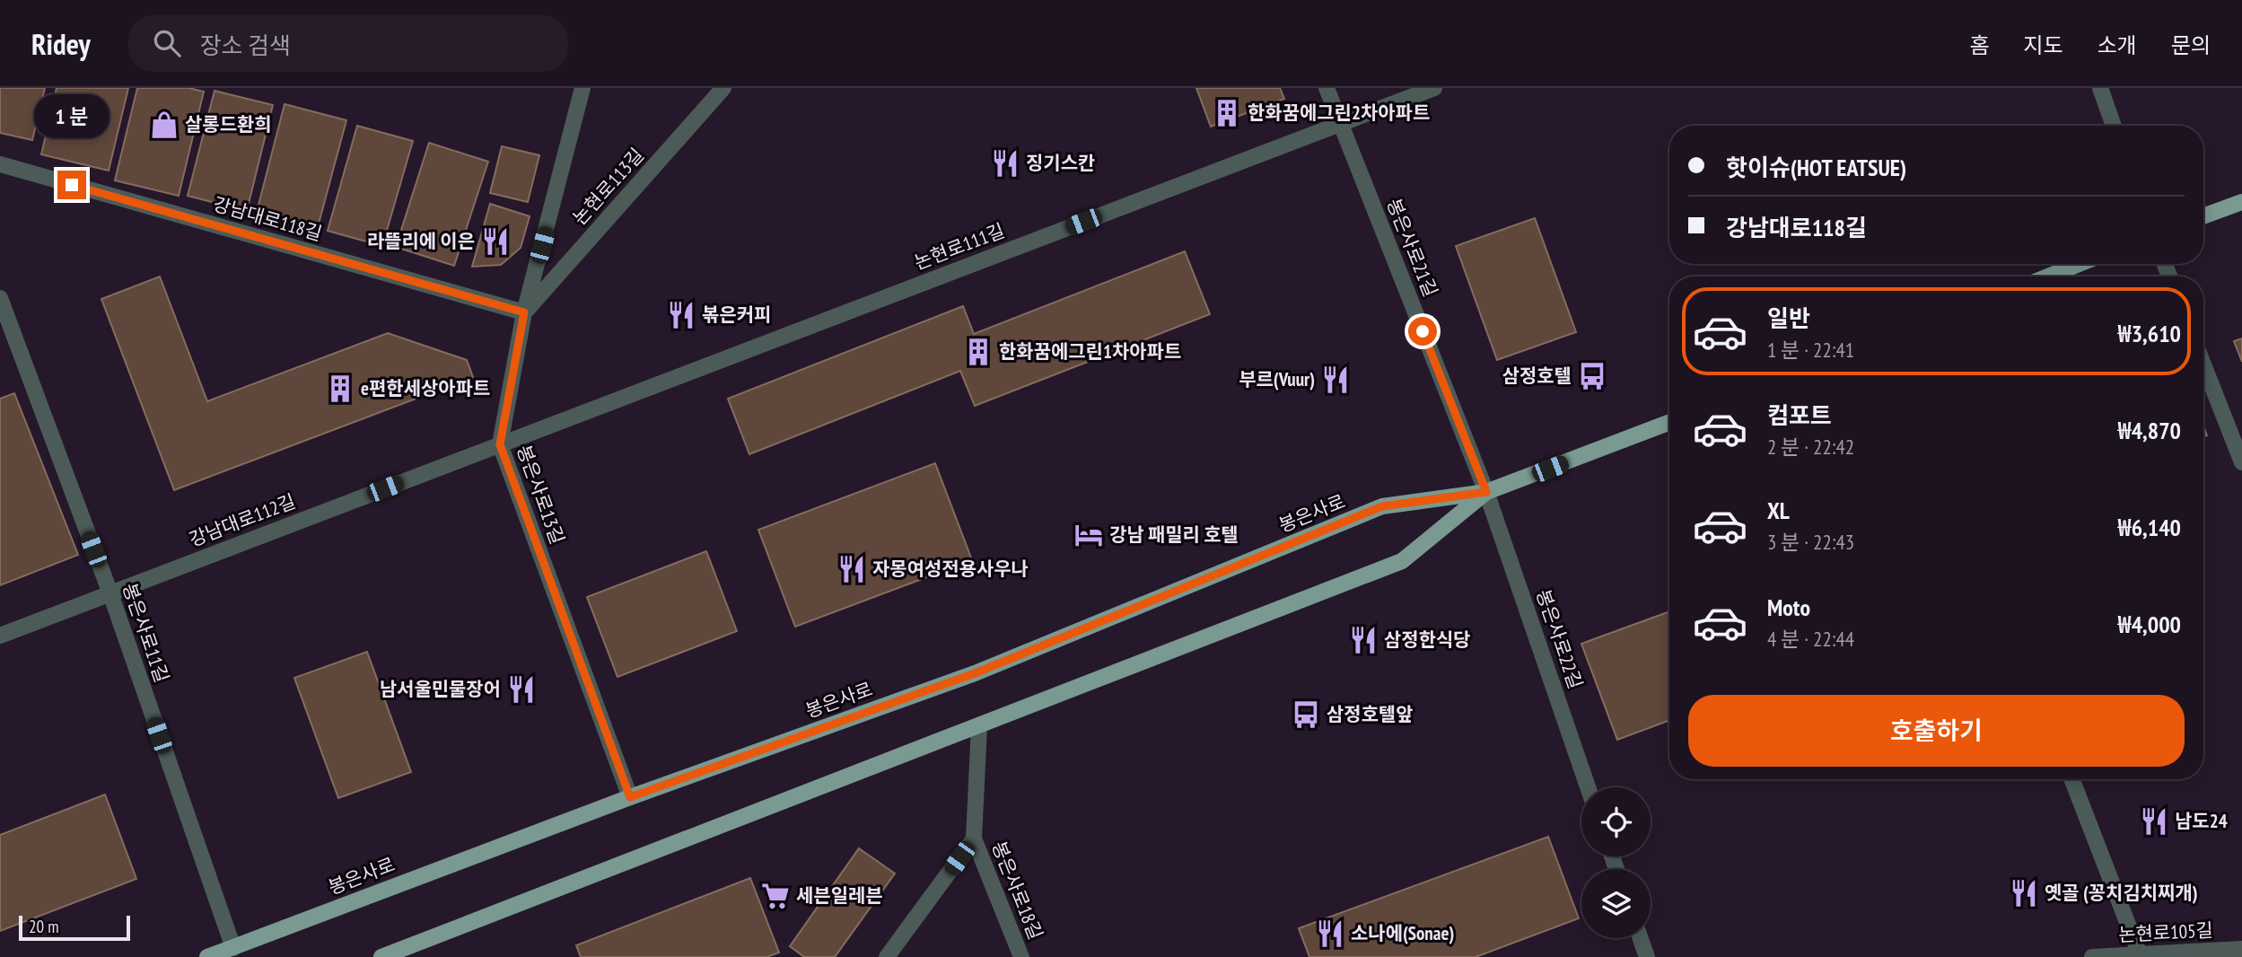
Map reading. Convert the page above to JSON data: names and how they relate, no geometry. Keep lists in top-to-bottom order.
{
  "streets": {
    "main road": ["봉은사로"],
    "street": [
      "논현로113길",
      "강남대로118길",
      "논현로111길",
      "봉은사로21길",
      "봉은사로13길",
      "강남대로112길",
      "봉은사로11길",
      "봉은사로22길",
      "봉은사로18길",
      "논현로105길"
    ]
  },
  "crossings": [
    ["논현로113길", "강남대로118길"],
    ["논현로113길", "봉은사로13길"],
    ["강남대로118길", "봉은사로13길"],
    ["논현로111길", "봉은사로21길"],
    ["논현로111길", "봉은사로13길"],
    ["논현로111길", "강남대로112길"],
    ["봉은사로21길", "봉은사로"],
    ["봉은사로21길", "봉은사로22길"],
    ["봉은사로13길", "봉은사로"],
    ["봉은사로13길", "강남대로112길"],
    ["봉은사로", "봉은사로11길"],
    ["봉은사로", "봉은사로22길"],
    ["봉은사로", "봉은사로18길"],
    ["강남대로112길", "봉은사로11길"]
  ],
  "places": {
    "building": ["한화꿈에그린2차아파트", "한화꿈에그린1차아파트", "e편한세상아파트"],
    "shop": ["살롱드환희"],
    "restaurant": [
      "징기스칸",
      "라뜰리에 이은",
      "볶은커피",
      "부르(Vuur)",
      "자몽여성전용사우나",
      "삼정한식당",
      "남서울민물장어",
      "남도24",
      "옛골 (꽁치김치찌개)",
      "소나에(Sonae)"
    ],
    "bus stop": ["삼정호텔", "삼정호텔앞"],
    "hotel": ["강남 패밀리 호텔"],
    "supermarket": ["세븐일레븐"]
  },
  "scale_bar": "20 m",
  "page": {
    "header": "Ridey",
    "search": "장소 검색",
    "nav": [
      "홈",
      "지도",
      "소개",
      "문의"
    ],
    "bubble": "1 분",
    "banner": ["핫이슈(HOT EATSUE)", "강남대로118길"],
    "list": [
      {
        "name": "일반",
        "note": "1 분 · 22:41",
        "value": "₩3,610"
      },
      {
        "name": "컴포트",
        "note": "2 분 · 22:42",
        "value": "₩4,870"
      },
      {
        "name": "XL",
        "note": "3 분 · 22:43",
        "value": "₩6,140"
      },
      {
        "name": "Moto",
        "note": "4 분 · 22:44",
        "value": "₩4,000"
      }
    ],
    "buttons": "호출하기",
    "scale": "20 m"
  }
}
